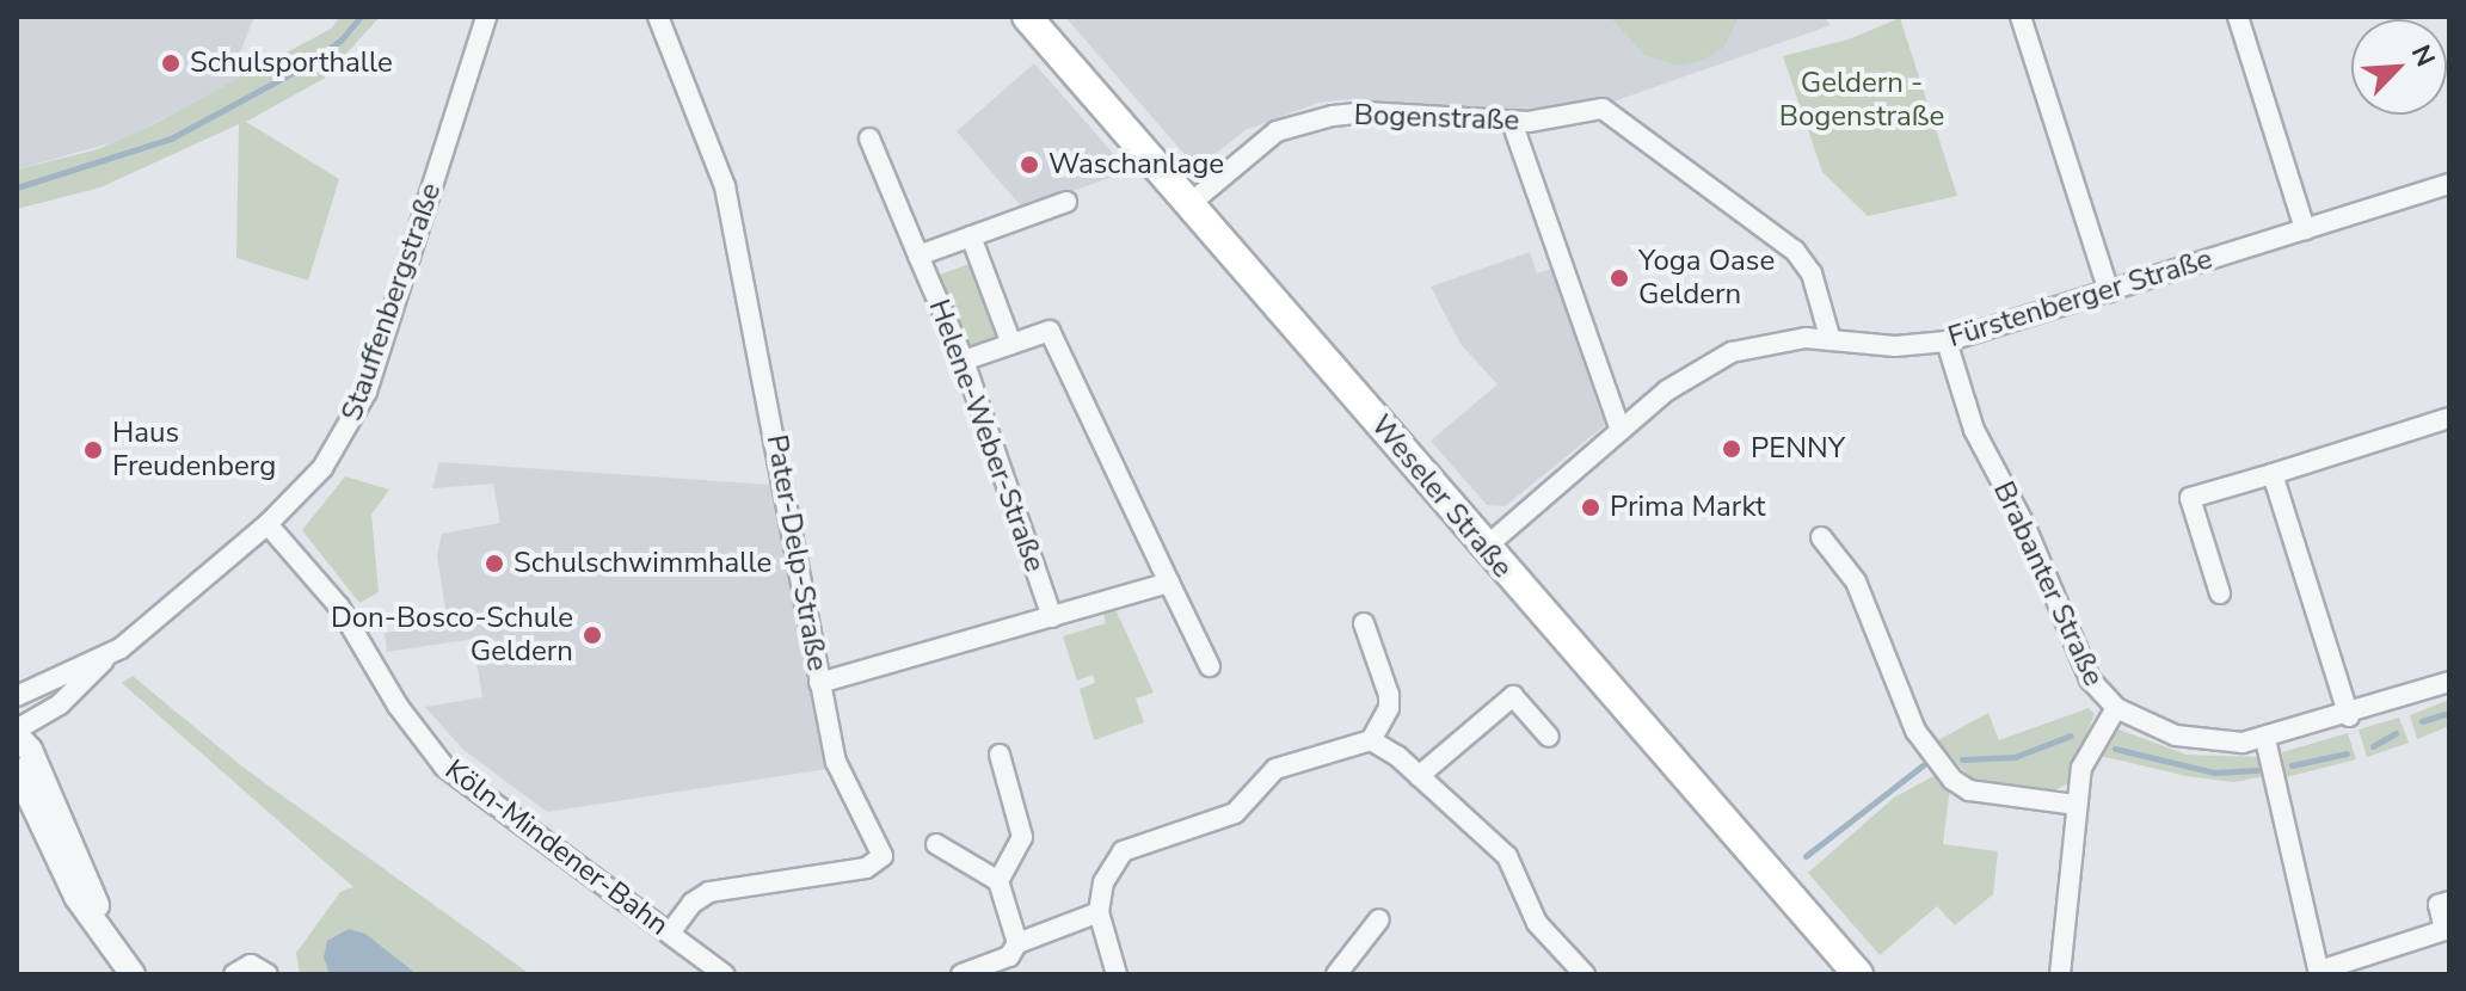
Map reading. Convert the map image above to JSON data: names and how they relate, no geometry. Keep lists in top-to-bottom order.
{
  "streets": {
    "main road": ["Weseler Straße"],
    "street": [
      "Bogenstraße",
      "Fürstenberger Straße",
      "Stauffenbergstraße",
      "Helene-Weber-Straße",
      "Pater-Delp-Straße",
      "Brabanter Straße",
      "Köln-Mindener-Bahn"
    ]
  },
  "crossings": [
    ["Bogenstraße", "Fürstenberger Straße"],
    ["Bogenstraße", "Weseler Straße"],
    ["Fürstenberger Straße", "Weseler Straße"],
    ["Fürstenberger Straße", "Brabanter Straße"],
    ["Stauffenbergstraße", "Köln-Mindener-Bahn"],
    ["Pater-Delp-Straße", "Köln-Mindener-Bahn"]
  ],
  "parks": ["Geldern - Bogenstraße"],
  "places": [
    "Schulsporthalle",
    "Waschanlage",
    "Yoga Oase Geldern",
    "PENNY",
    "Haus Freudenberg",
    "Prima Markt",
    "Schulschwimmhalle",
    "Don-Bosco-Schule Geldern"
  ],
  "north": "top right"
}
